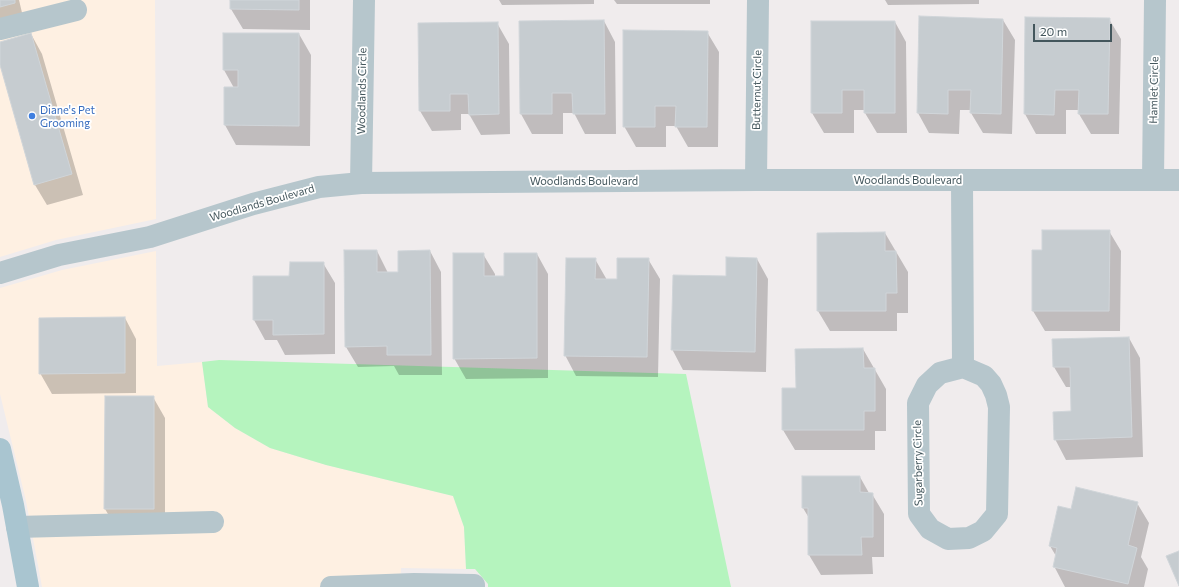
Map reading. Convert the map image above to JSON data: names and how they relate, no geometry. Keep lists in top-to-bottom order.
{
  "streets": {
    "street": [
      "Butternut Circle",
      "Hamlet Circle",
      "Woodlands Circle",
      "Woodlands Boulevard",
      "Sugarberry Circle"
    ]
  },
  "crossings": [
    ["Butternut Circle", "Woodlands Boulevard"],
    ["Hamlet Circle", "Woodlands Boulevard"],
    ["Woodlands Circle", "Woodlands Boulevard"]
  ],
  "places": ["Diane's Pet Grooming"],
  "scale_bar": "20 m"
}
